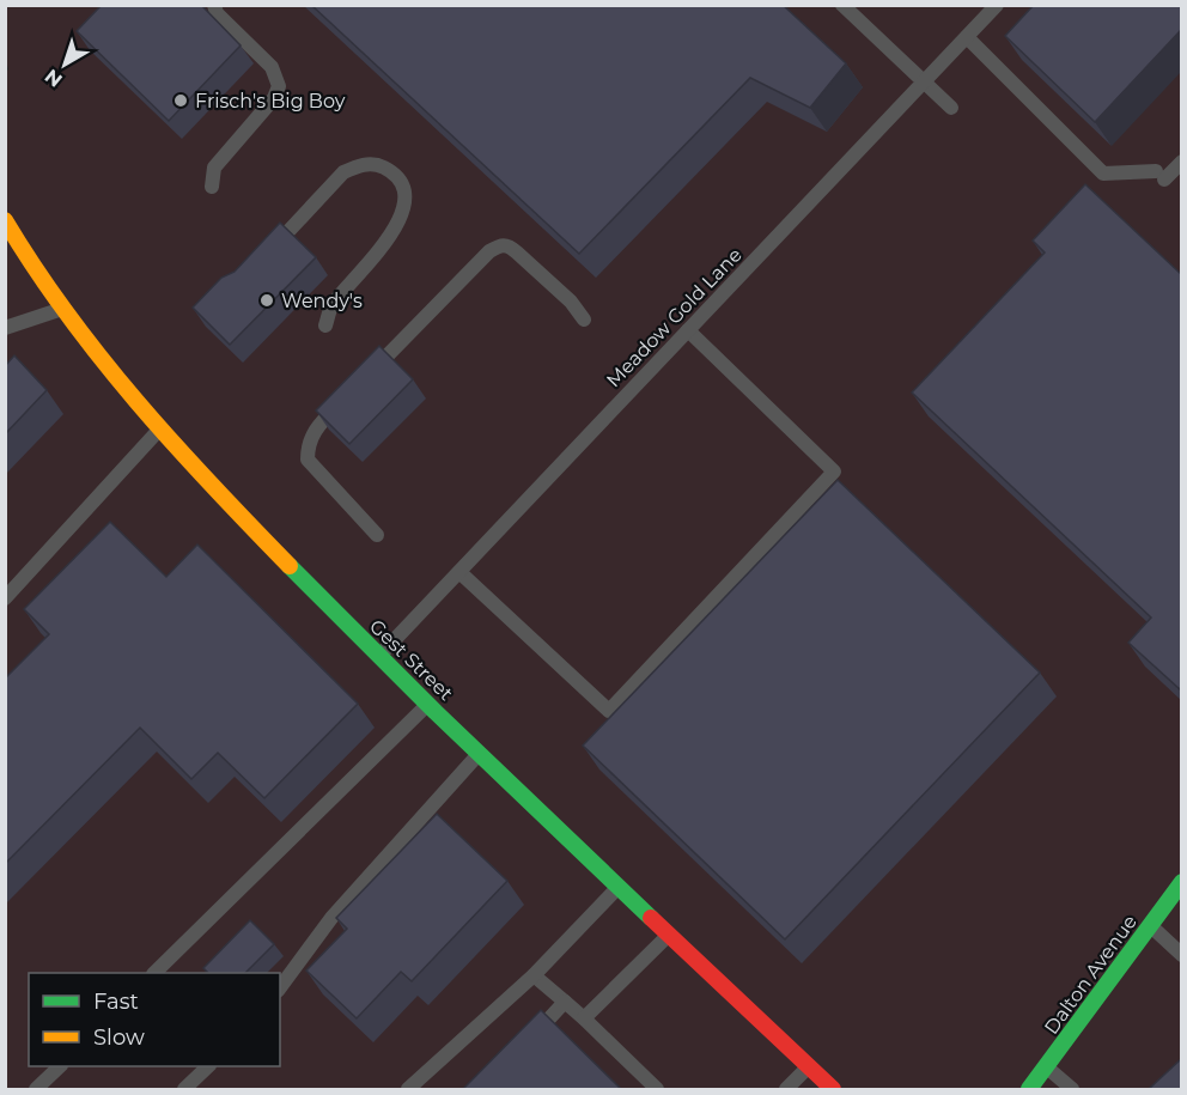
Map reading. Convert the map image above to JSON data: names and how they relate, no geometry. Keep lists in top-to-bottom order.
{
  "streets": {
    "street": ["Gest Street", "Dalton Avenue"],
    "lane": ["Meadow Gold Lane"]
  },
  "crossings": [
    ["Meadow Gold Lane", "Gest Street"]
  ],
  "places": ["Frisch's Big Boy", "Wendy's"],
  "legend": ["Fast", "Slow"],
  "north": "bottom left"
}
